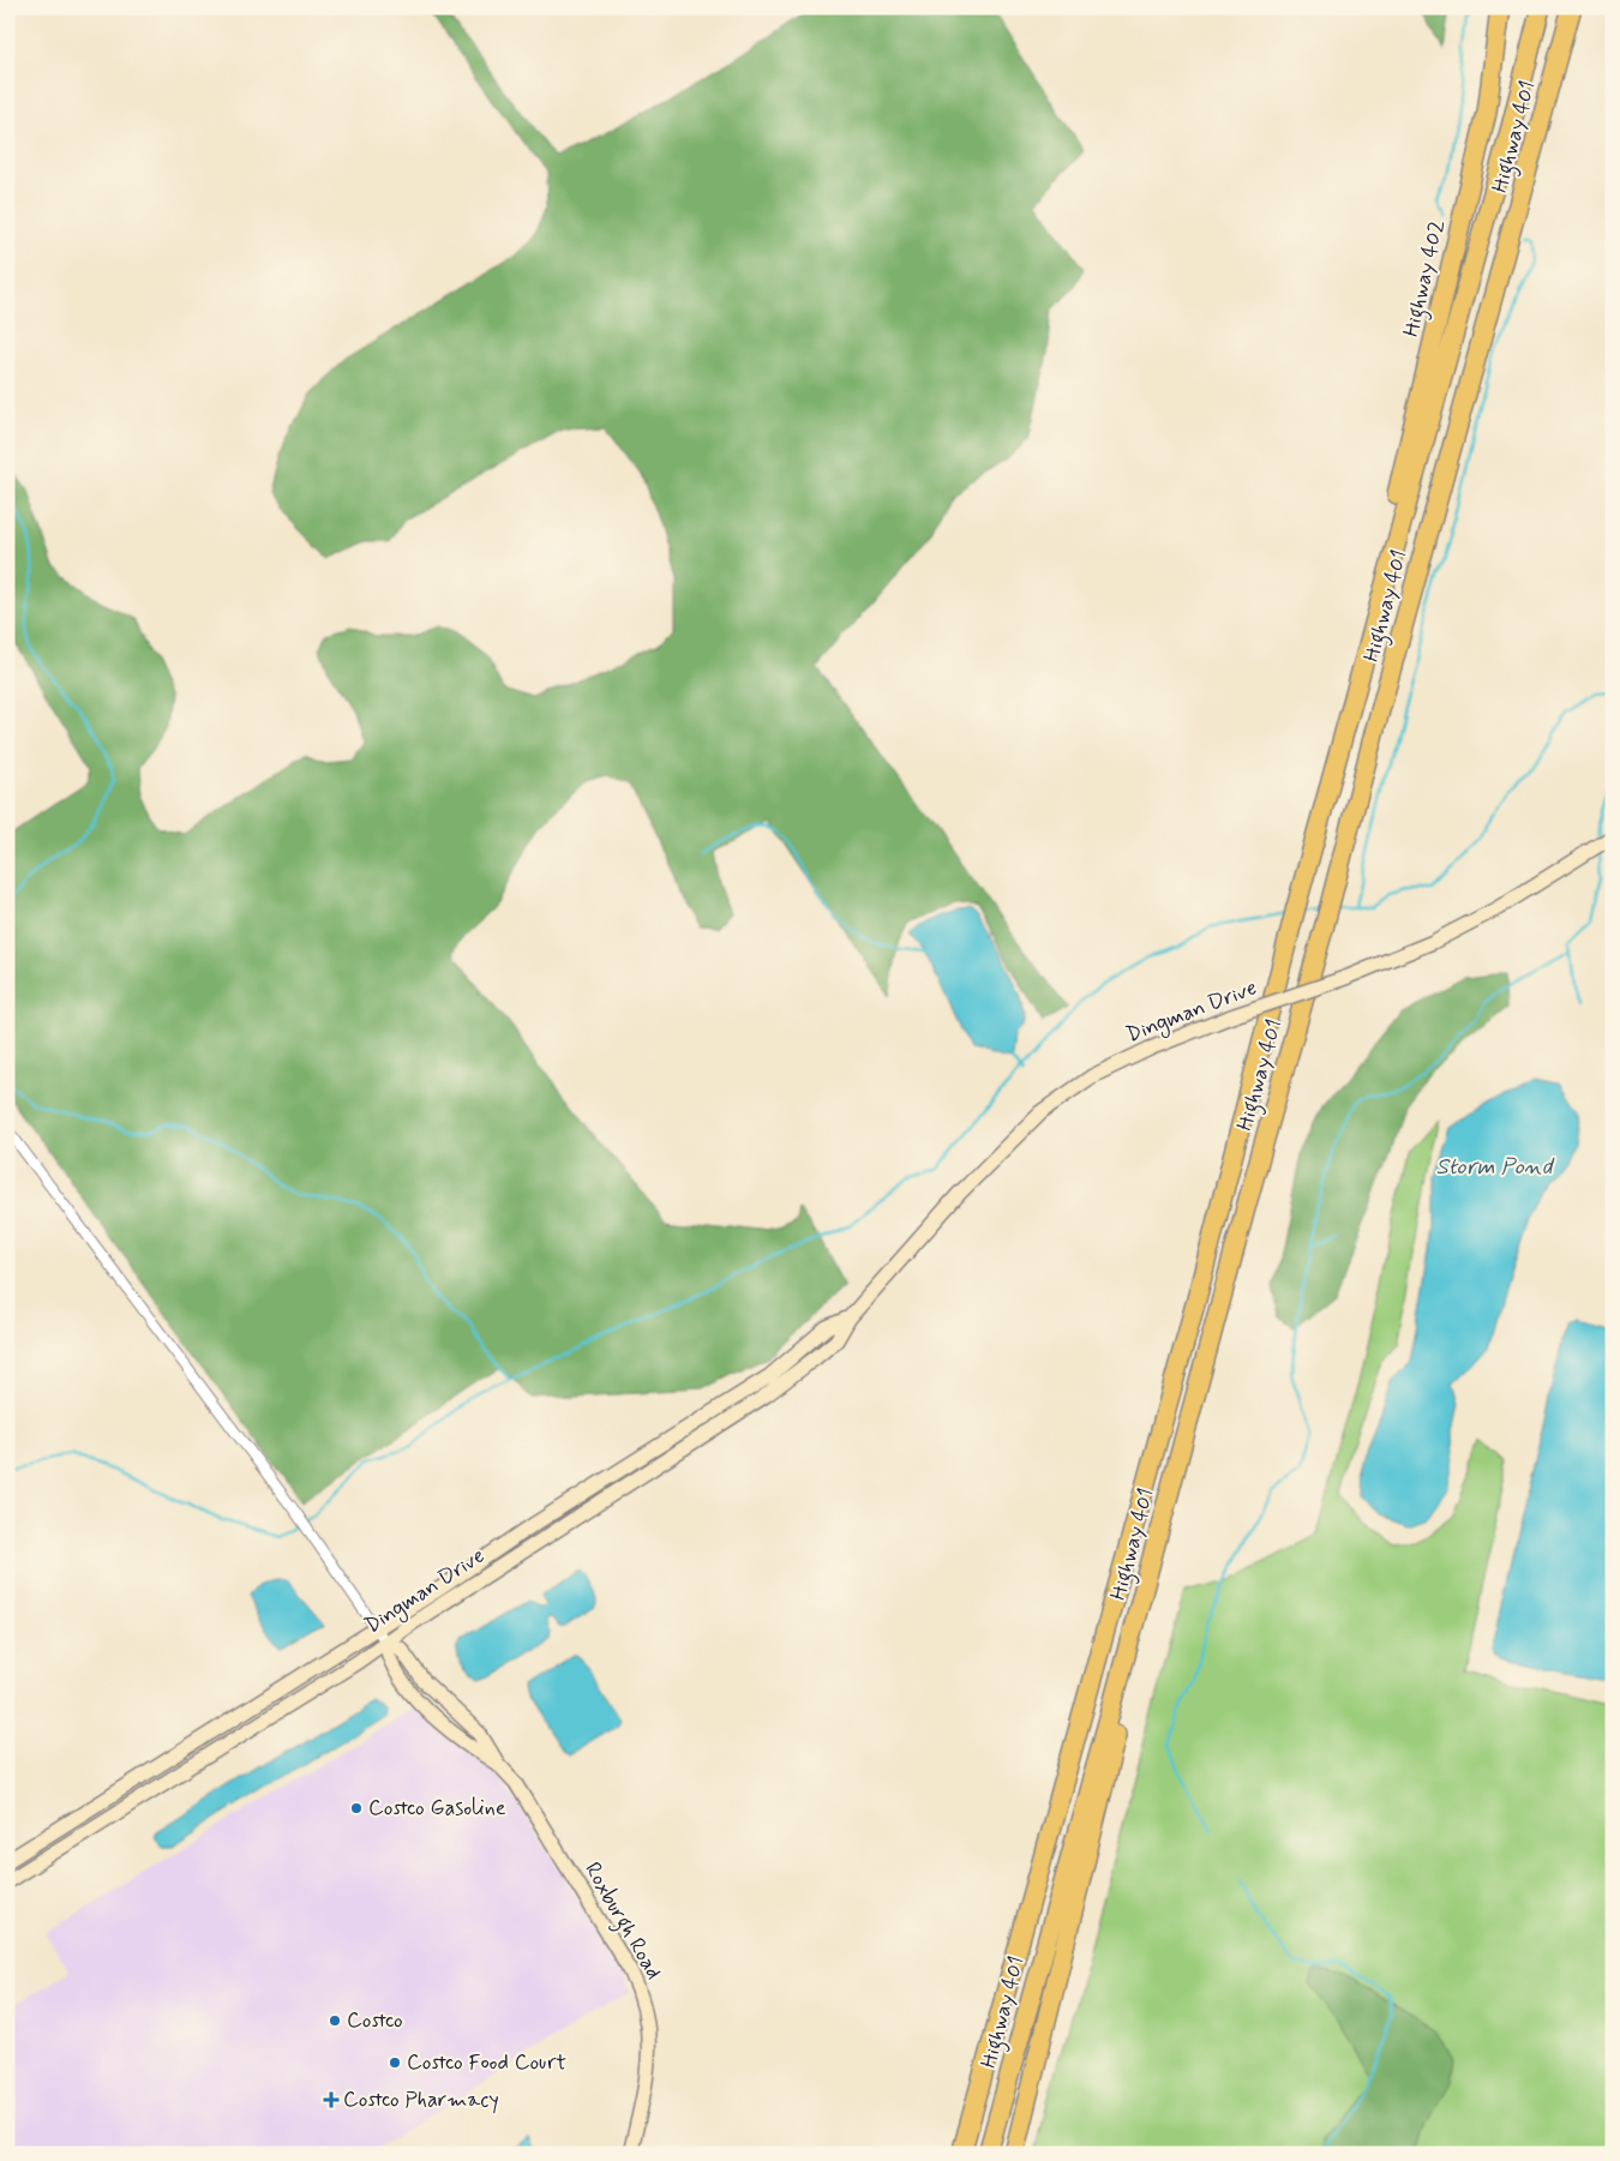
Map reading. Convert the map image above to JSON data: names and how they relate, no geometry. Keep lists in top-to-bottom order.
{
  "streets": {
    "highway": ["Highway 401", "Highway 402"],
    "main road": ["Dingman Drive", "Roxburgh Road"]
  },
  "crossings": [
    ["Highway 401", "Highway 402"],
    ["Dingman Drive", "Roxburgh Road"]
  ],
  "water": ["Storm Pond"],
  "places": {
    "other": ["Costco Gasoline", "Costco", "Costco Food Court"],
    "health": ["Costco Pharmacy"]
  }
}
